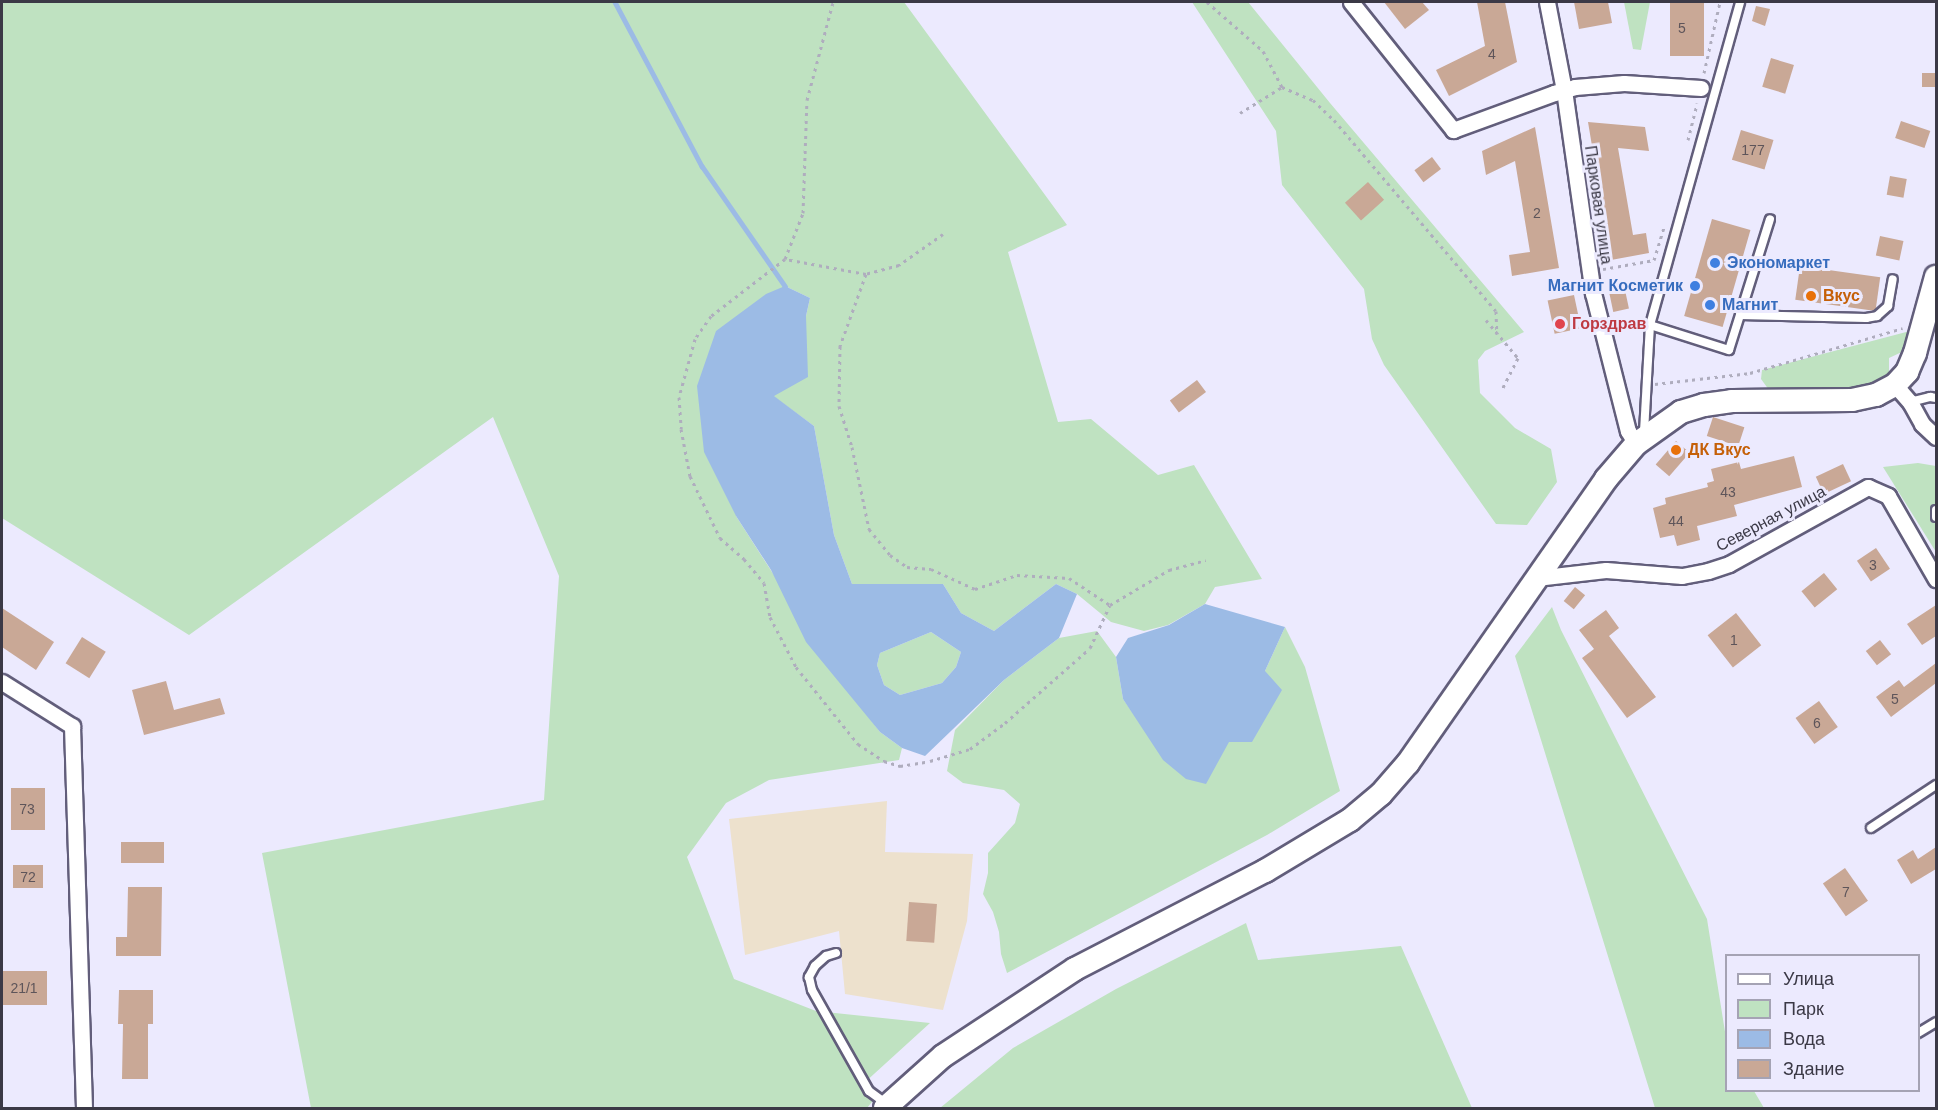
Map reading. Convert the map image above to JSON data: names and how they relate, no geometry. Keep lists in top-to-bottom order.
{
  "streets": {
    "street": ["Парковая улица", "Северная улица"]
  },
  "places": [
    "Экономаркет",
    "Магнит Косметик",
    "Вкус",
    "Магнит",
    "Горздрав",
    "ДК Вкус"
  ],
  "house_numbers": [
    "5",
    "4",
    "177",
    "2",
    "43",
    "44",
    "3",
    "1",
    "5",
    "6",
    "73",
    "72",
    "7",
    "21/1"
  ],
  "legend": [
    "Улица",
    "Парк",
    "Вода",
    "Здание"
  ]
}
